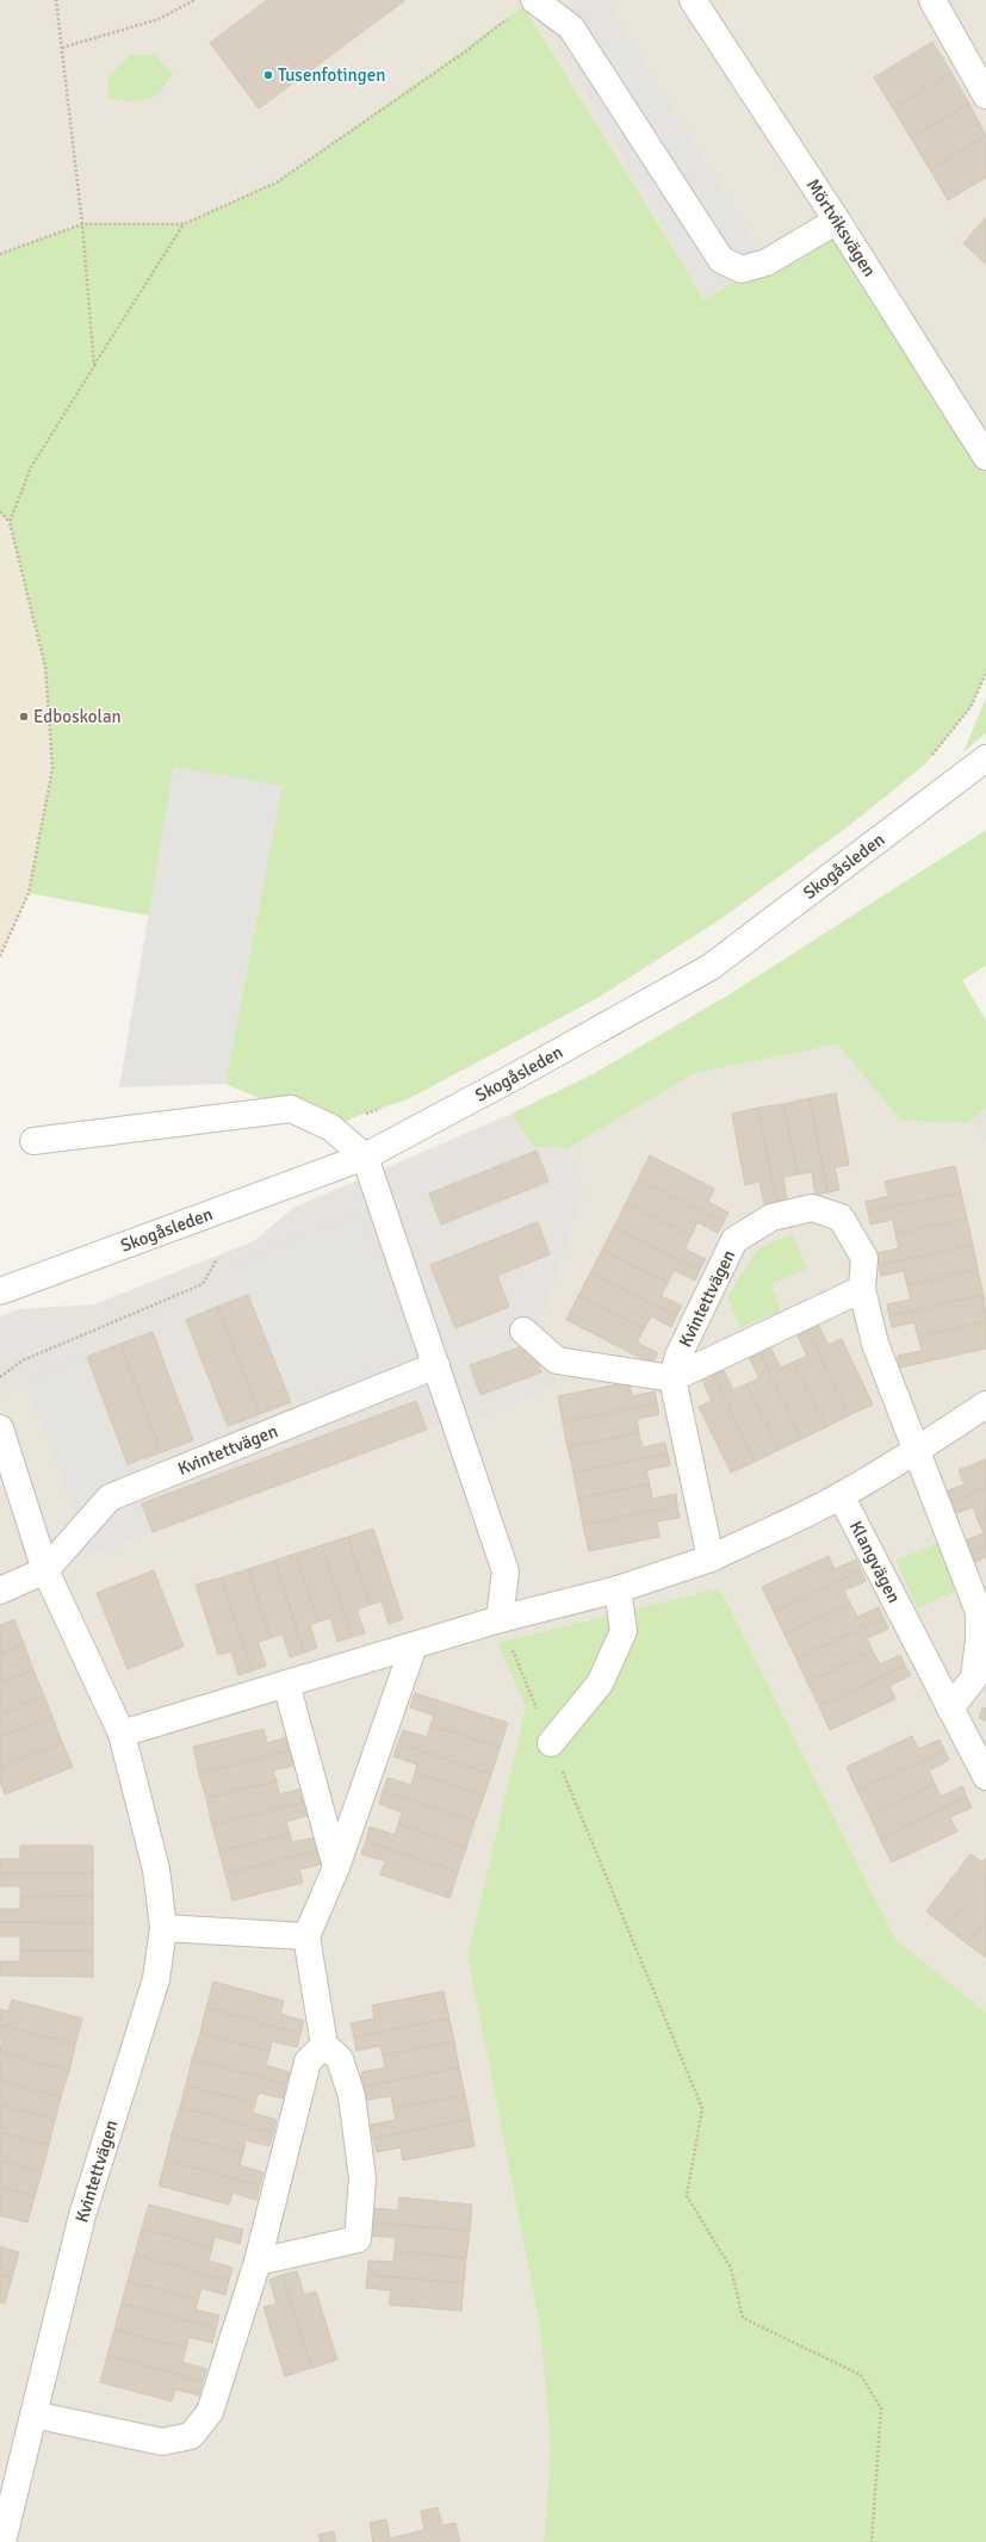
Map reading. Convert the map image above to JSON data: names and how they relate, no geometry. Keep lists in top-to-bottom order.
{
  "streets": {
    "street": [
      "Mörtviksvägen",
      "Skogåsleden",
      "Kvintettvägen",
      "Klangvägen"
    ]
  },
  "places": ["Tusenfotingen", "Edboskolan"]
}
